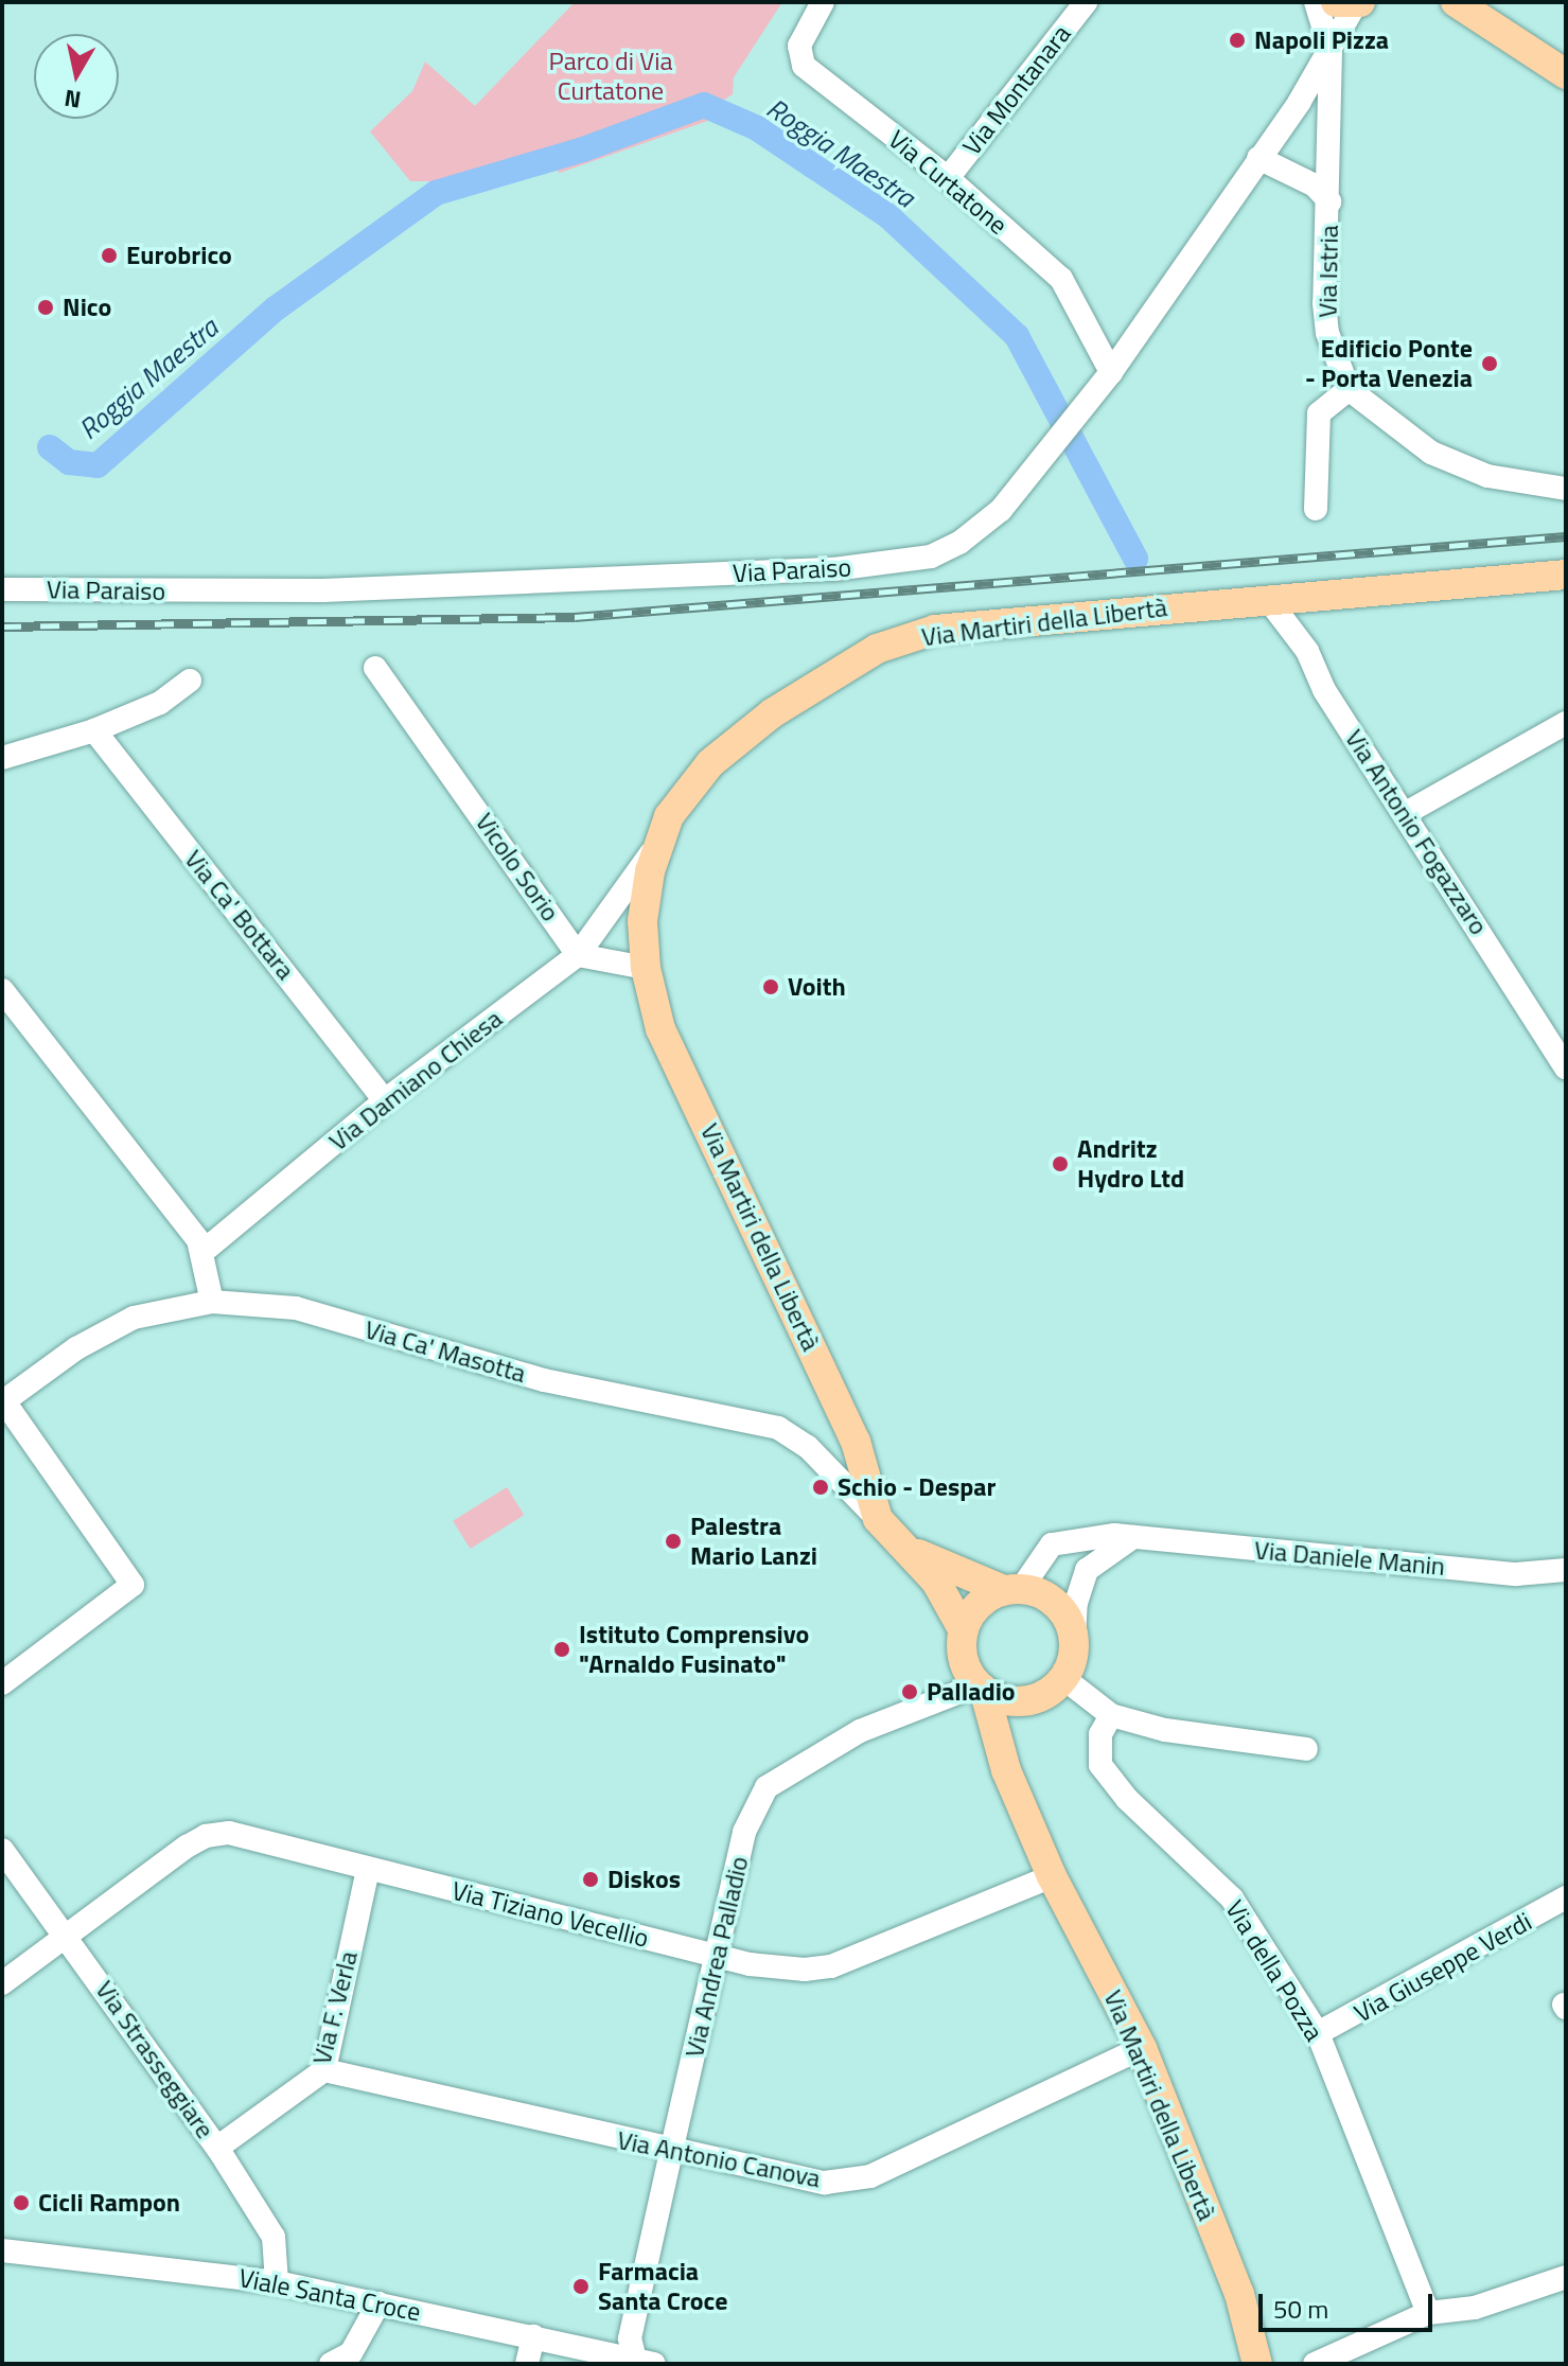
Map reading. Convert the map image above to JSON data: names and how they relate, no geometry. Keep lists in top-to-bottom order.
{
  "streets": {
    "main road": ["Via Martiri della Libertà"],
    "street": [
      "Via Montanara",
      "Via Curtatone",
      "Via Istria",
      "Via Paraiso",
      "Via Antonio Fogazzaro",
      "Vicolo Sorio",
      "Via Ca' Bottara",
      "Via Damiano Chiesa",
      "Via Ca' Masotta",
      "Via Daniele Manin",
      "Via Tiziano Vecellio",
      "Via Andrea Palladio",
      "Via Giuseppe Verdi",
      "Via della Pozza",
      "Via F. Verla",
      "Via Strasseggiare",
      "Via Antonio Canova",
      "Viale Santa Croce"
    ]
  },
  "crossings": [
    ["Via Montanara", "Via Curtatone"],
    ["Via Curtatone", "Via Paraiso"],
    ["Via Istria", "Via Paraiso"],
    ["Via Martiri della Libertà", "Via Antonio Fogazzaro"],
    ["Via Martiri della Libertà", "Vicolo Sorio"],
    ["Via Martiri della Libertà", "Via Ca' Masotta"],
    ["Via Martiri della Libertà", "Via Tiziano Vecellio"],
    ["Via Martiri della Libertà", "Via Andrea Palladio"],
    ["Via Martiri della Libertà", "Via Antonio Canova"],
    ["Vicolo Sorio", "Via Damiano Chiesa"],
    ["Via Ca' Bottara", "Via Damiano Chiesa"],
    ["Via Tiziano Vecellio", "Via Andrea Palladio"],
    ["Via Tiziano Vecellio", "Via F. Verla"],
    ["Via Tiziano Vecellio", "Via Strasseggiare"],
    ["Via Andrea Palladio", "Via Antonio Canova"],
    ["Via Andrea Palladio", "Viale Santa Croce"],
    ["Via Giuseppe Verdi", "Via della Pozza"],
    ["Via F. Verla", "Via Strasseggiare"],
    ["Via F. Verla", "Via Antonio Canova"],
    ["Via Strasseggiare", "Viale Santa Croce"]
  ],
  "water": ["Roggia Maestra"],
  "parks": ["Parco di Via Curtatone"],
  "places": [
    "Napoli Pizza",
    "Eurobrico",
    "Nico",
    "Edificio Ponte - Porta Venezia",
    "Voith",
    "Andritz Hydro Ltd",
    "Schio - Despar",
    "Palestra Mario Lanzi",
    "Istituto Comprensivo \"Arnaldo Fusinato\"",
    "Palladio",
    "Diskos",
    "Cicli Rampon",
    "Farmacia Santa Croce"
  ],
  "scale_bar": "50 m",
  "north": "bottom"
}
